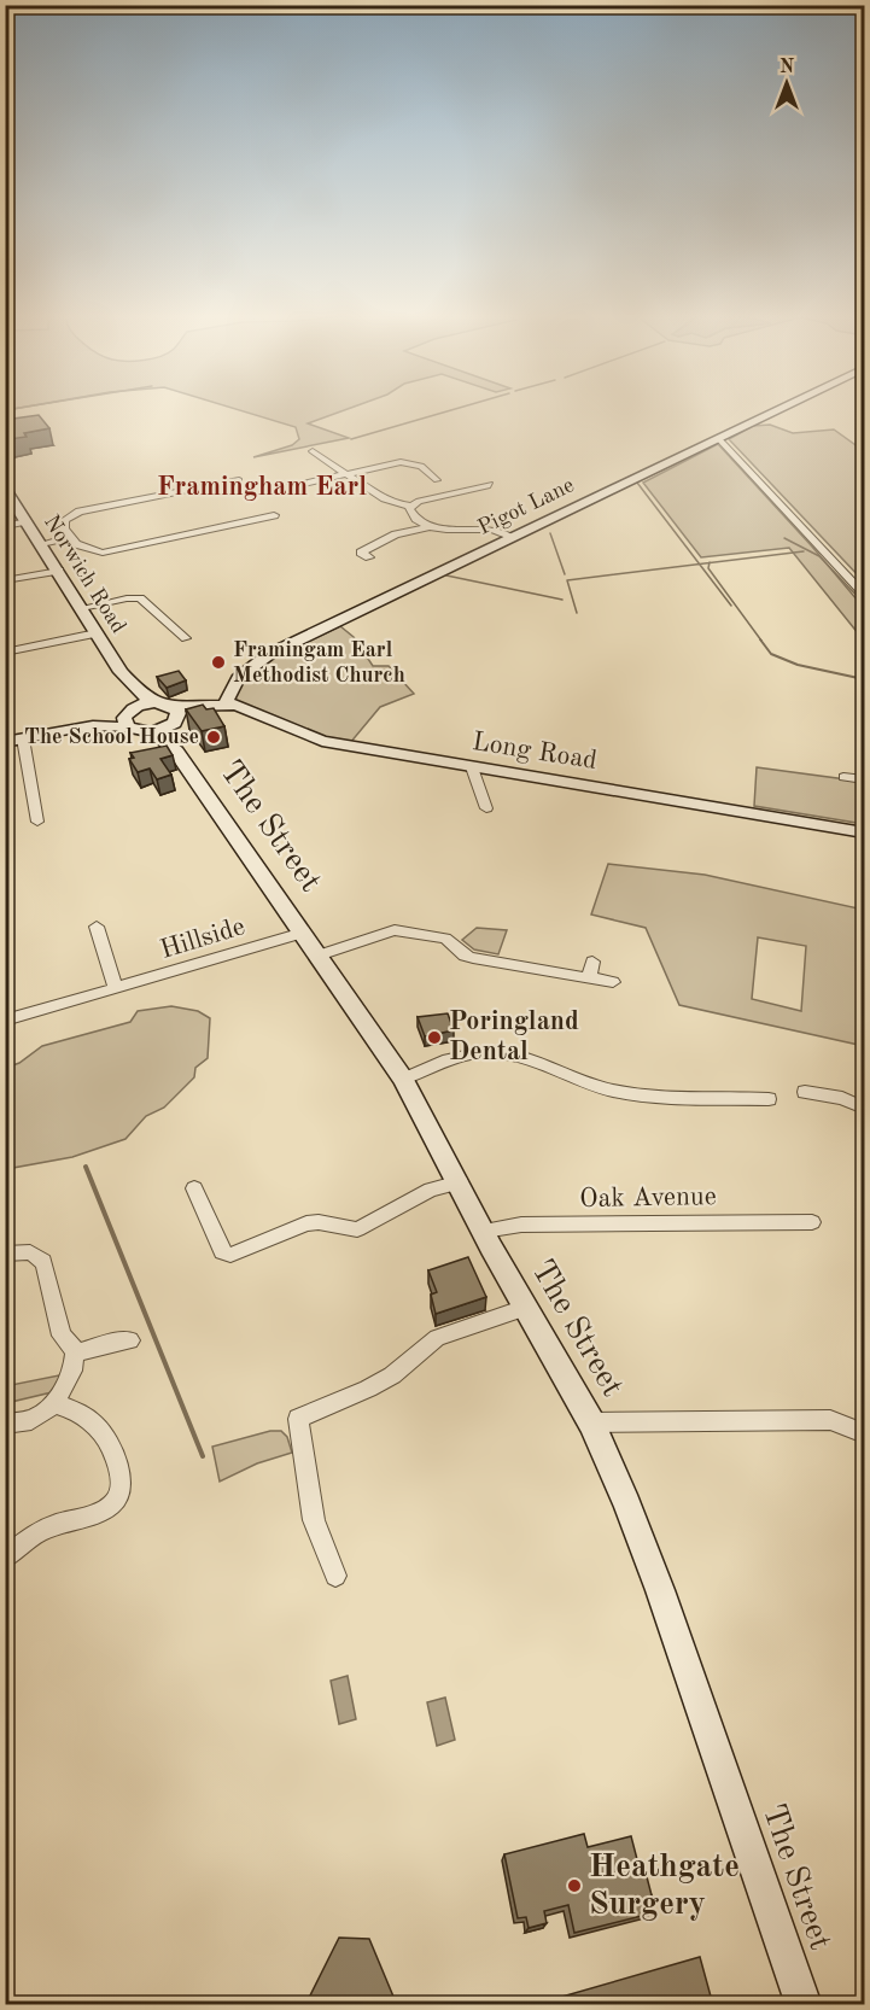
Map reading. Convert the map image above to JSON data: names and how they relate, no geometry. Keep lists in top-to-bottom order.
{
  "streets": {
    "street": [
      "Pigot Lane",
      "Norwich Road",
      "Long Road",
      "The Street",
      "Hillside",
      "Oak Avenue"
    ]
  },
  "crossings": [
    ["Pigot Lane", "Long Road"],
    ["Long Road", "The Street"],
    ["The Street", "Hillside"],
    ["The Street", "Oak Avenue"]
  ],
  "districts": ["Framingham Earl"],
  "places": [
    "Framingam Earl Methodist Church",
    "The School House",
    "Poringland Dental",
    "Heathgate Surgery"
  ],
  "north": "top"
}
